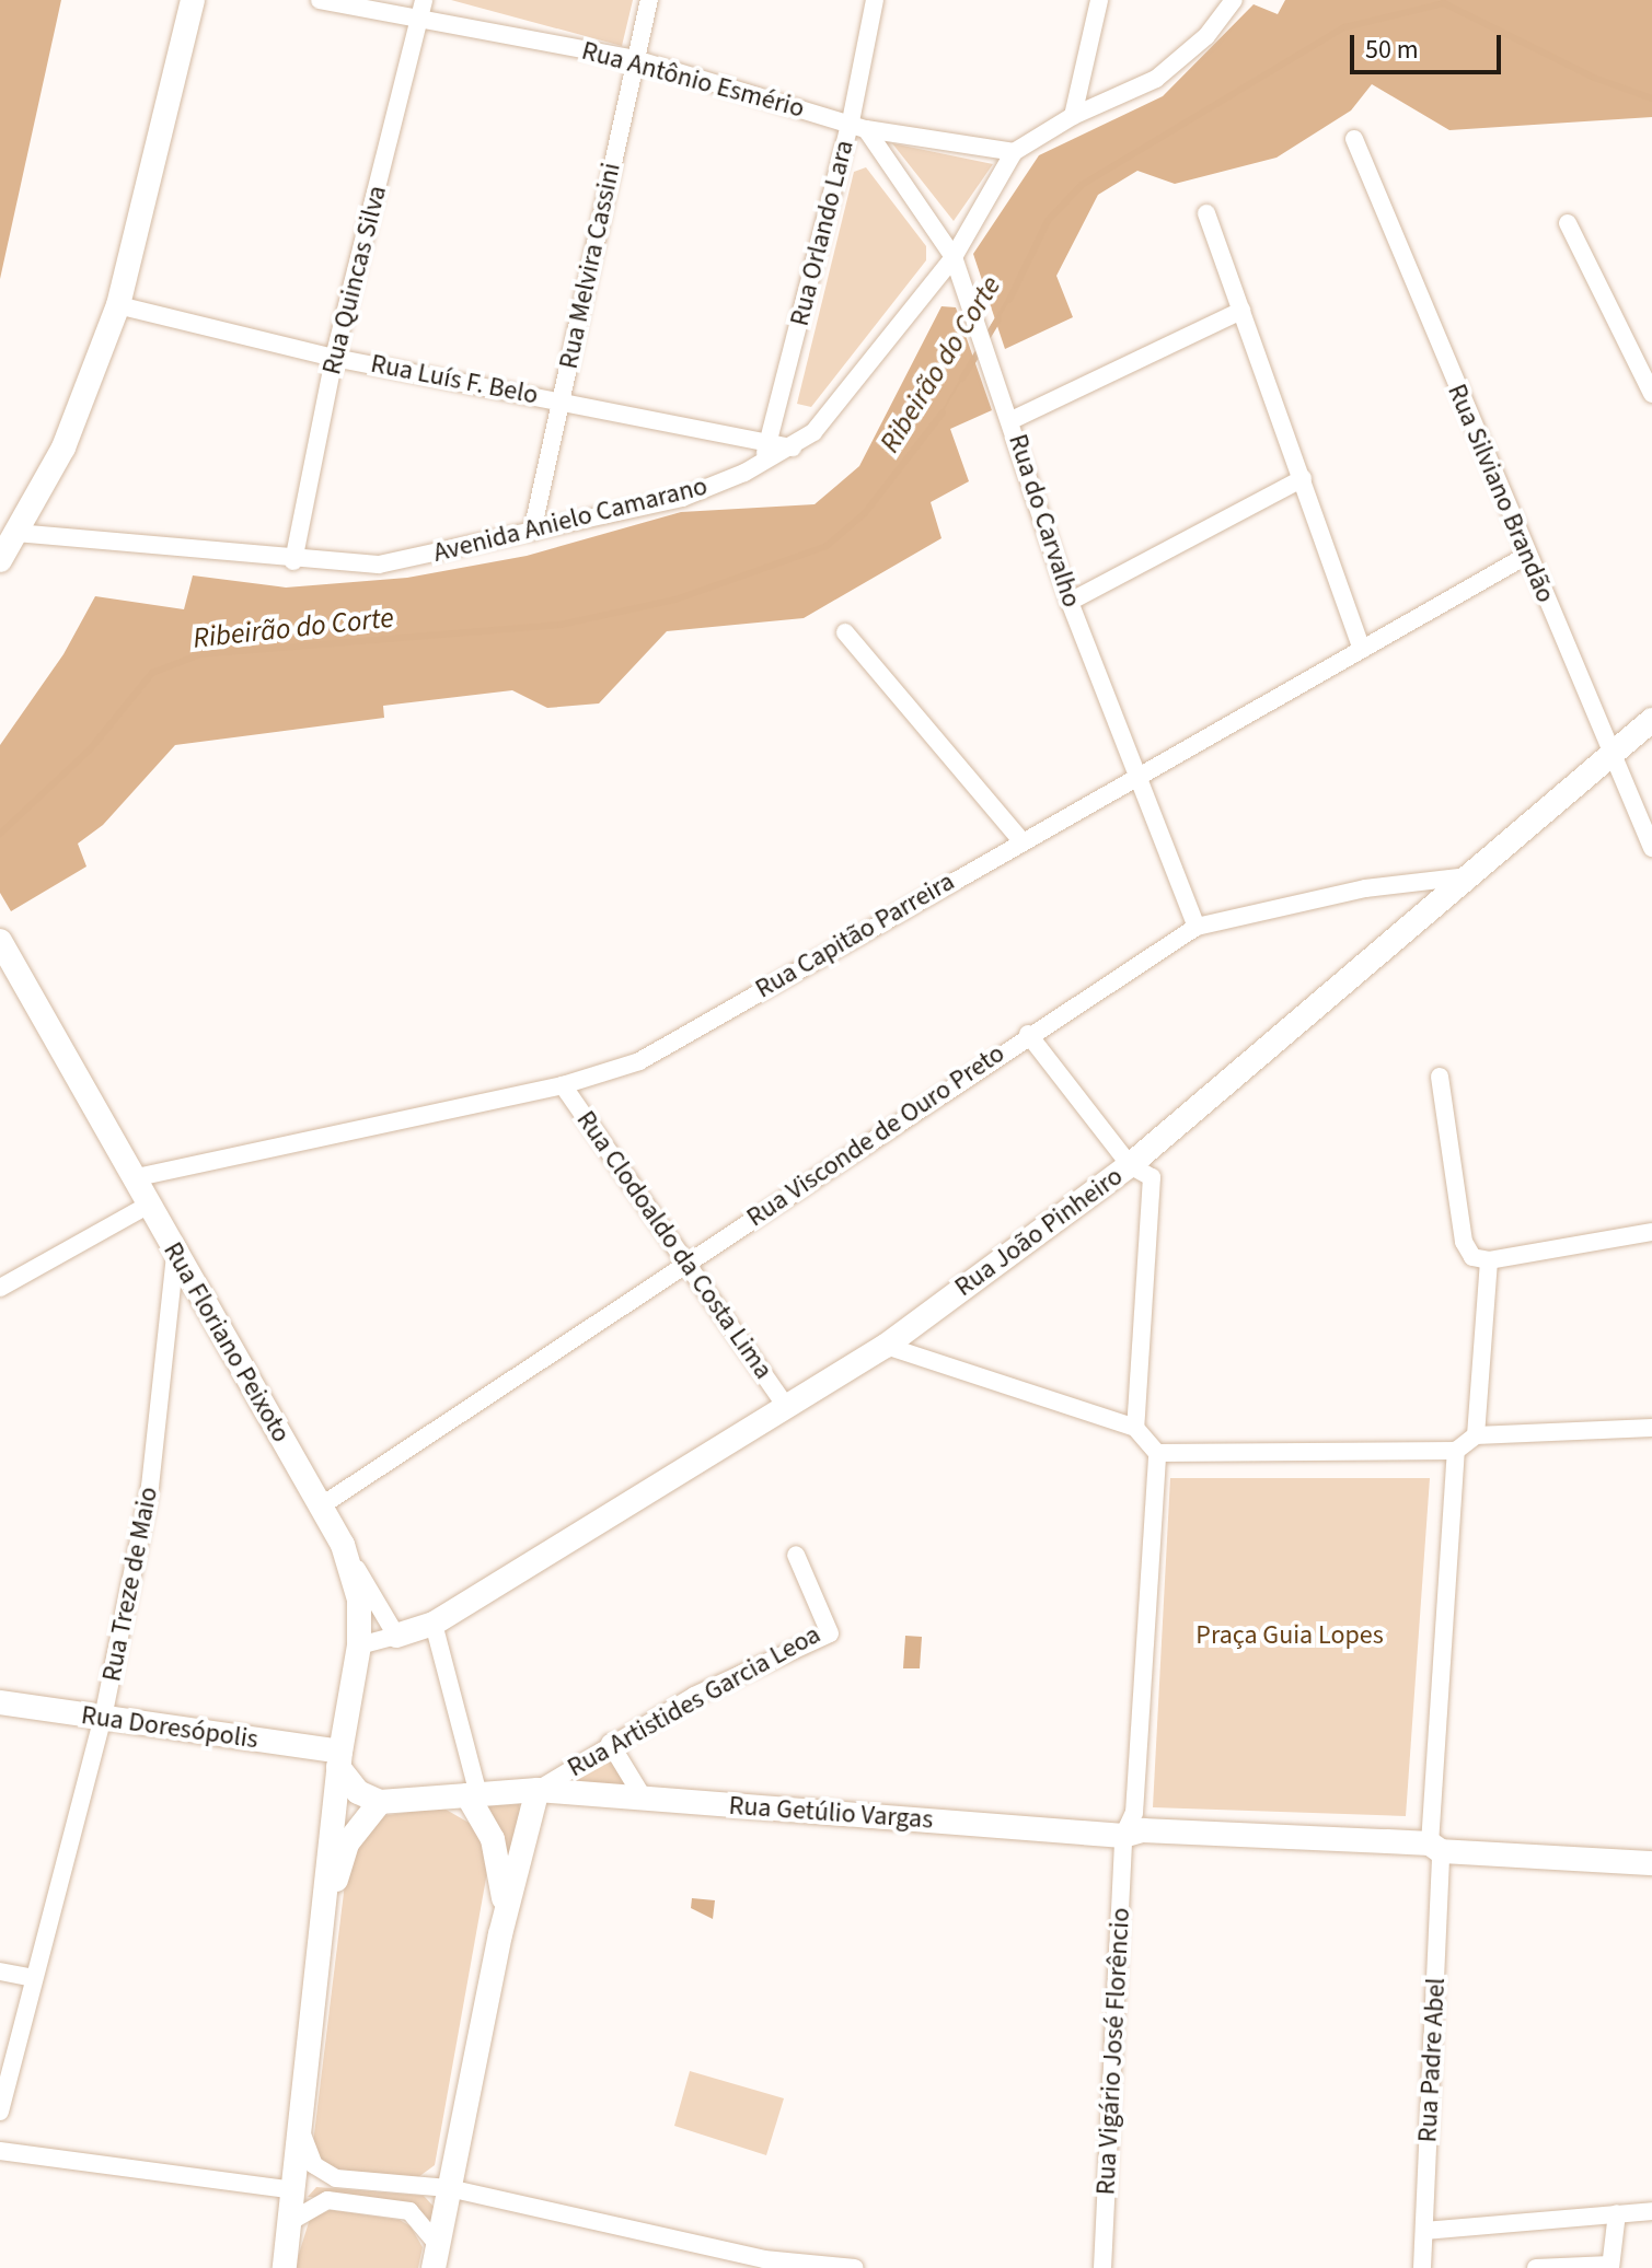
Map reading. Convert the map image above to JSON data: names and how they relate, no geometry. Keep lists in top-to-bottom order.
{
  "streets": {
    "street": [
      "Rua Antônio Esmério",
      "Rua Orlando Lara",
      "Rua Melvira Cassini",
      "Rua Quincas Silva",
      "Rua Luís F. Belo",
      "Rua Silviano Brandão",
      "Avenida Anielo Camarano",
      "Rua do Carvalho",
      "Rua Capitão Parreira",
      "Rua Visconde de Ouro Preto",
      "Rua João Pinheiro",
      "Rua Clodoaldo da Costa Lima",
      "Rua Floriano Peixoto",
      "Rua Treze de Maio",
      "Rua Artistides Garcia Leoa",
      "Rua Doresópolis",
      "Rua Getúlio Vargas",
      "Rua Vigário José Florêncio",
      "Rua Padre Abel"
    ]
  },
  "crossings": [
    ["Rua Antônio Esmério", "Rua Orlando Lara"],
    ["Rua Antônio Esmério", "Rua Melvira Cassini"],
    ["Rua Antônio Esmério", "Rua Quincas Silva"],
    ["Rua Antônio Esmério", "Avenida Anielo Camarano"],
    ["Rua Antônio Esmério", "Rua do Carvalho"],
    ["Rua Orlando Lara", "Rua Luís F. Belo"],
    ["Rua Orlando Lara", "Avenida Anielo Camarano"],
    ["Rua Orlando Lara", "Rua do Carvalho"],
    ["Rua Melvira Cassini", "Rua Luís F. Belo"],
    ["Rua Melvira Cassini", "Avenida Anielo Camarano"],
    ["Rua Quincas Silva", "Rua Luís F. Belo"],
    ["Rua Quincas Silva", "Avenida Anielo Camarano"],
    ["Rua Luís F. Belo", "Avenida Anielo Camarano"],
    ["Rua Silviano Brandão", "Rua Capitão Parreira"],
    ["Rua Silviano Brandão", "Rua João Pinheiro"],
    ["Avenida Anielo Camarano", "Rua do Carvalho"],
    ["Rua do Carvalho", "Rua Capitão Parreira"],
    ["Rua do Carvalho", "Rua Visconde de Ouro Preto"],
    ["Rua Capitão Parreira", "Rua Clodoaldo da Costa Lima"],
    ["Rua Capitão Parreira", "Rua Floriano Peixoto"],
    ["Rua Visconde de Ouro Preto", "Rua João Pinheiro"],
    ["Rua Visconde de Ouro Preto", "Rua Clodoaldo da Costa Lima"],
    ["Rua Visconde de Ouro Preto", "Rua Floriano Peixoto"],
    ["Rua João Pinheiro", "Rua Clodoaldo da Costa Lima"],
    ["Rua João Pinheiro", "Rua Floriano Peixoto"],
    ["Rua Floriano Peixoto", "Rua Treze de Maio"],
    ["Rua Floriano Peixoto", "Rua Doresópolis"],
    ["Rua Treze de Maio", "Rua Doresópolis"],
    ["Rua Artistides Garcia Leoa", "Rua Getúlio Vargas"],
    ["Rua Getúlio Vargas", "Rua Vigário José Florêncio"]
  ],
  "water": ["Ribeirão do Corte"],
  "parks": ["Praça Guia Lopes"],
  "scale_bar": "50 m"
}
